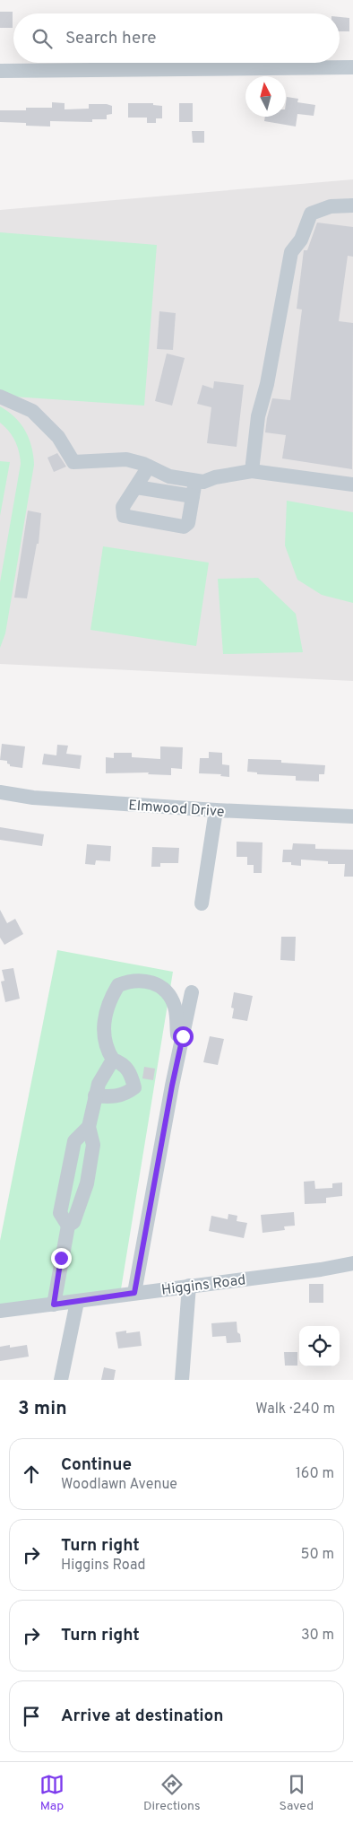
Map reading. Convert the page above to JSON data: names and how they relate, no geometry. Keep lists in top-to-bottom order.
{
  "streets": {
    "street": ["Elmwood Drive", "Higgins Road"]
  },
  "north": "top",
  "page": {
    "search": "Search here",
    "heading": ["3 min", "Walk · 240 m"],
    "list": [
      ["Continue", "Woodlawn Avenue", "160 m"],
      ["Turn right", "Higgins Road", "50 m"],
      ["Turn right", "30 m"],
      "Arrive at destination"
    ],
    "nav": ["Map", "Directions", "Saved"]
  }
}
